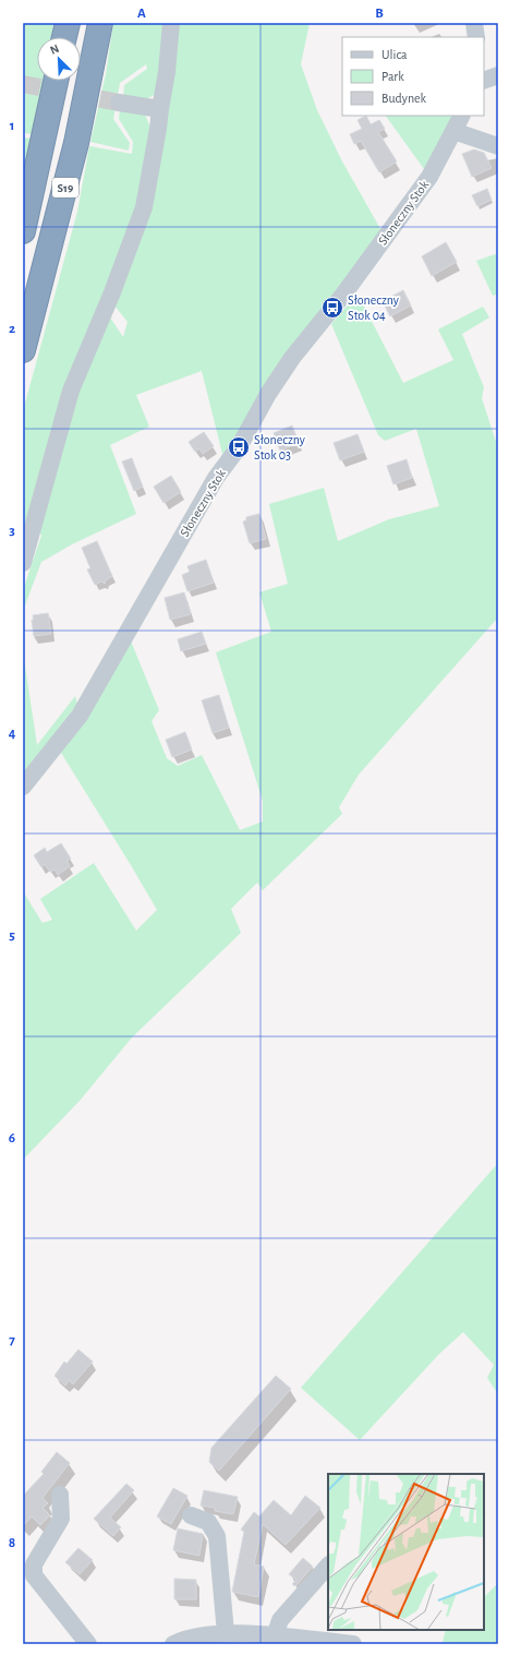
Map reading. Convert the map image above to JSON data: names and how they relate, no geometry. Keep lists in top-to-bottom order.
{
  "streets": {
    "highway": ["S19"],
    "street": ["Słoneczny Stok"]
  },
  "places": {
    "bus stop": ["Słoneczny Stok 04", "Słoneczny Stok 03"]
  },
  "legend": ["Ulica", "Park", "Budynek"],
  "north": "top left",
  "grid": {
    "columns": ["A", "B"],
    "rows": [
      "1",
      "2",
      "3",
      "4",
      "5",
      "6",
      "7",
      "8"
    ]
  }
}
